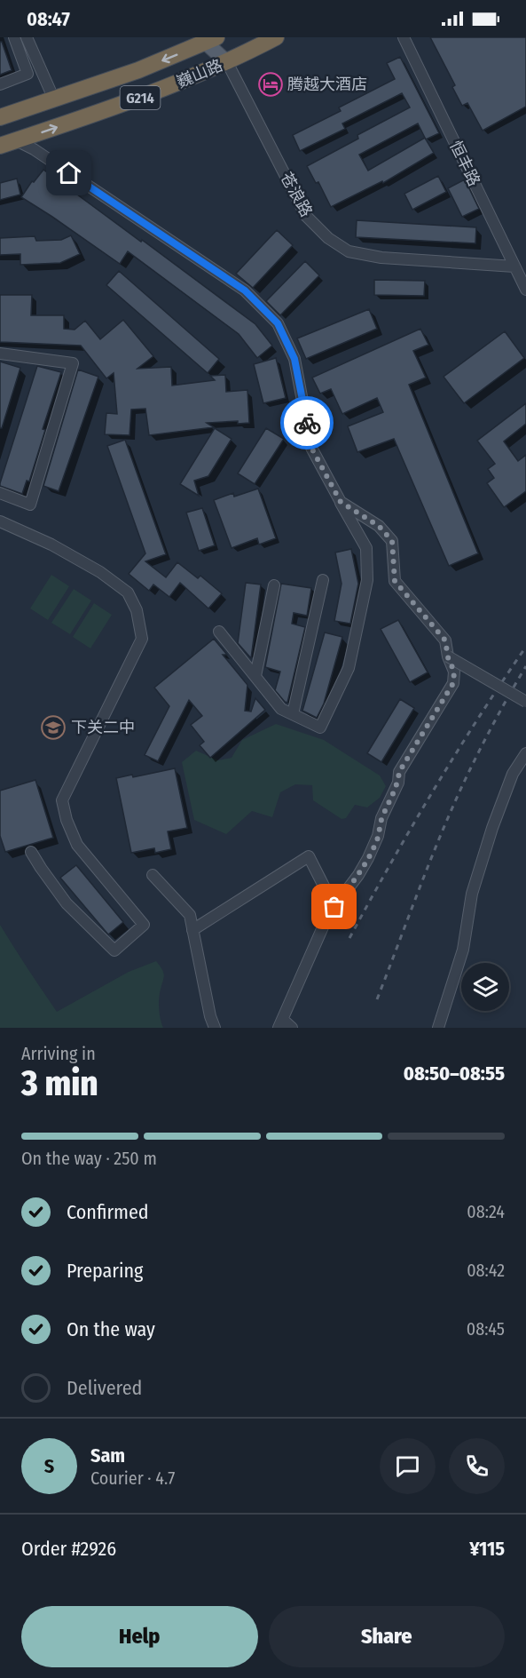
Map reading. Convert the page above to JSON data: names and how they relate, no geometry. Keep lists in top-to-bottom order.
{
  "streets": {
    "highway": ["巍山路", "G214"],
    "street": ["恒丰路", "苍浪路"]
  },
  "crossings": [
    ["巍山路", "苍浪路"],
    ["恒丰路", "苍浪路"]
  ],
  "places": {
    "hotel": ["腾越大酒店"],
    "school or university": ["下关二中"]
  },
  "page": {
    "status": "08:47",
    "heading": ["3 min", "Arriving in", "08:50–08:55"],
    "panel": [
      "Sam",
      "Courier · 4.7",
      "Order #2926",
      "¥115"
    ],
    "bar": "On the way · 250 m",
    "list": [
      ["Confirmed", "08:24"],
      ["Preparing", "08:42"],
      ["On the way", "08:45"],
      "Delivered"
    ],
    "round": "S",
    "buttons": ["Help", "Share"]
  }
}
